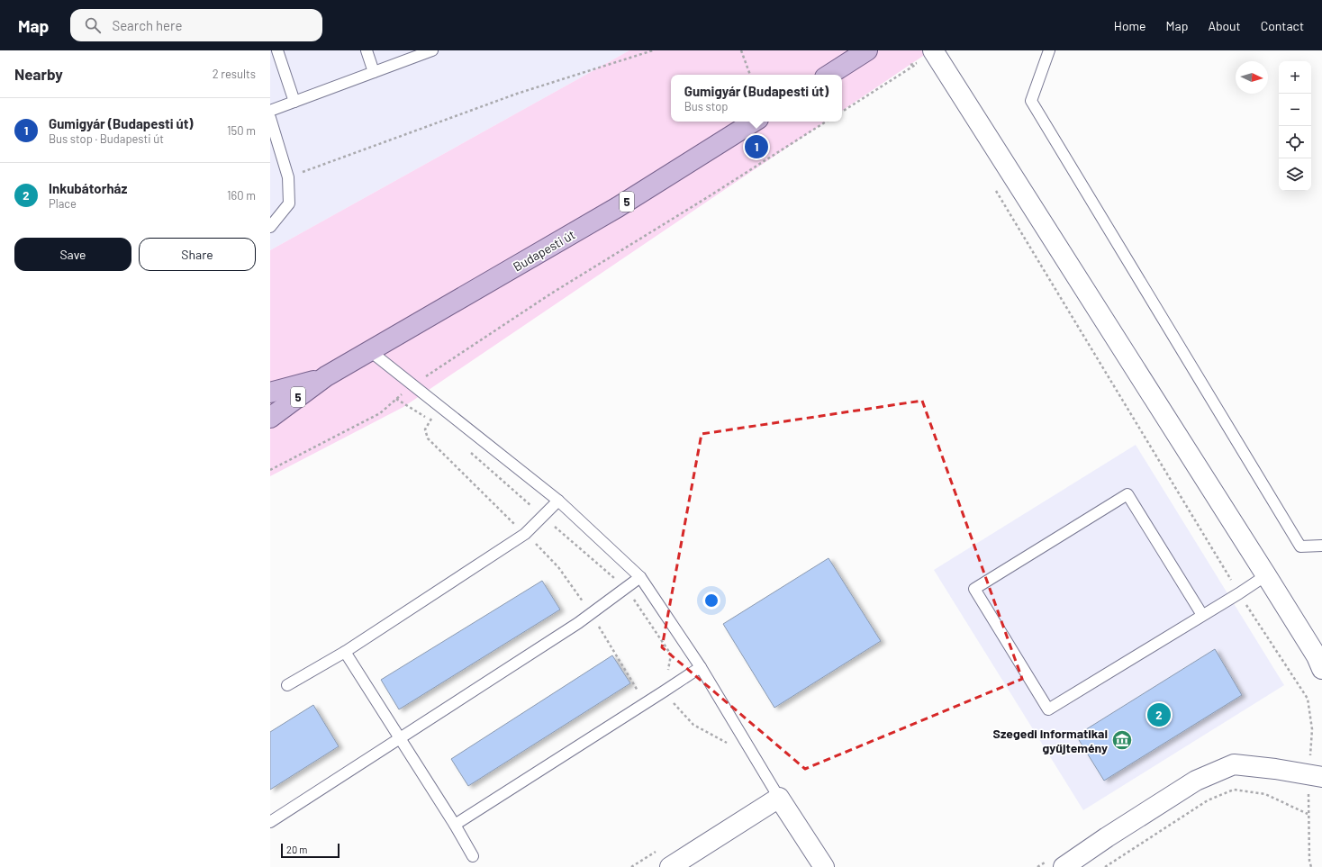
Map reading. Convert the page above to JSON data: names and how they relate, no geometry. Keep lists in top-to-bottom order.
{
  "streets": {
    "main road": ["5", "Budapesti út"]
  },
  "places": {
    "museum": ["Szegedi informatikai gyűjtemény"]
  },
  "scale_bar": "20 m",
  "north": "right",
  "page": {
    "header": "Map",
    "search": "Search here",
    "nav": [
      "Home",
      "Map",
      "About",
      "Contact"
    ],
    "heading": ["Nearby", "2 results"],
    "map_buttons": ["+", "−"],
    "popup": ["Gumigyár (Budapesti út)", "Bus stop"],
    "list": [
      {
        "mark": "1",
        "name": "Gumigyár (Budapesti út)",
        "note": "Bus stop · Budapesti út",
        "value": "150 m"
      },
      {
        "mark": "2",
        "name": "Inkubátorház",
        "note": "Place",
        "value": "160 m"
      }
    ],
    "pins": ["1", "2"],
    "buttons": ["Save", "Share"],
    "scale": "20 m"
  }
}
